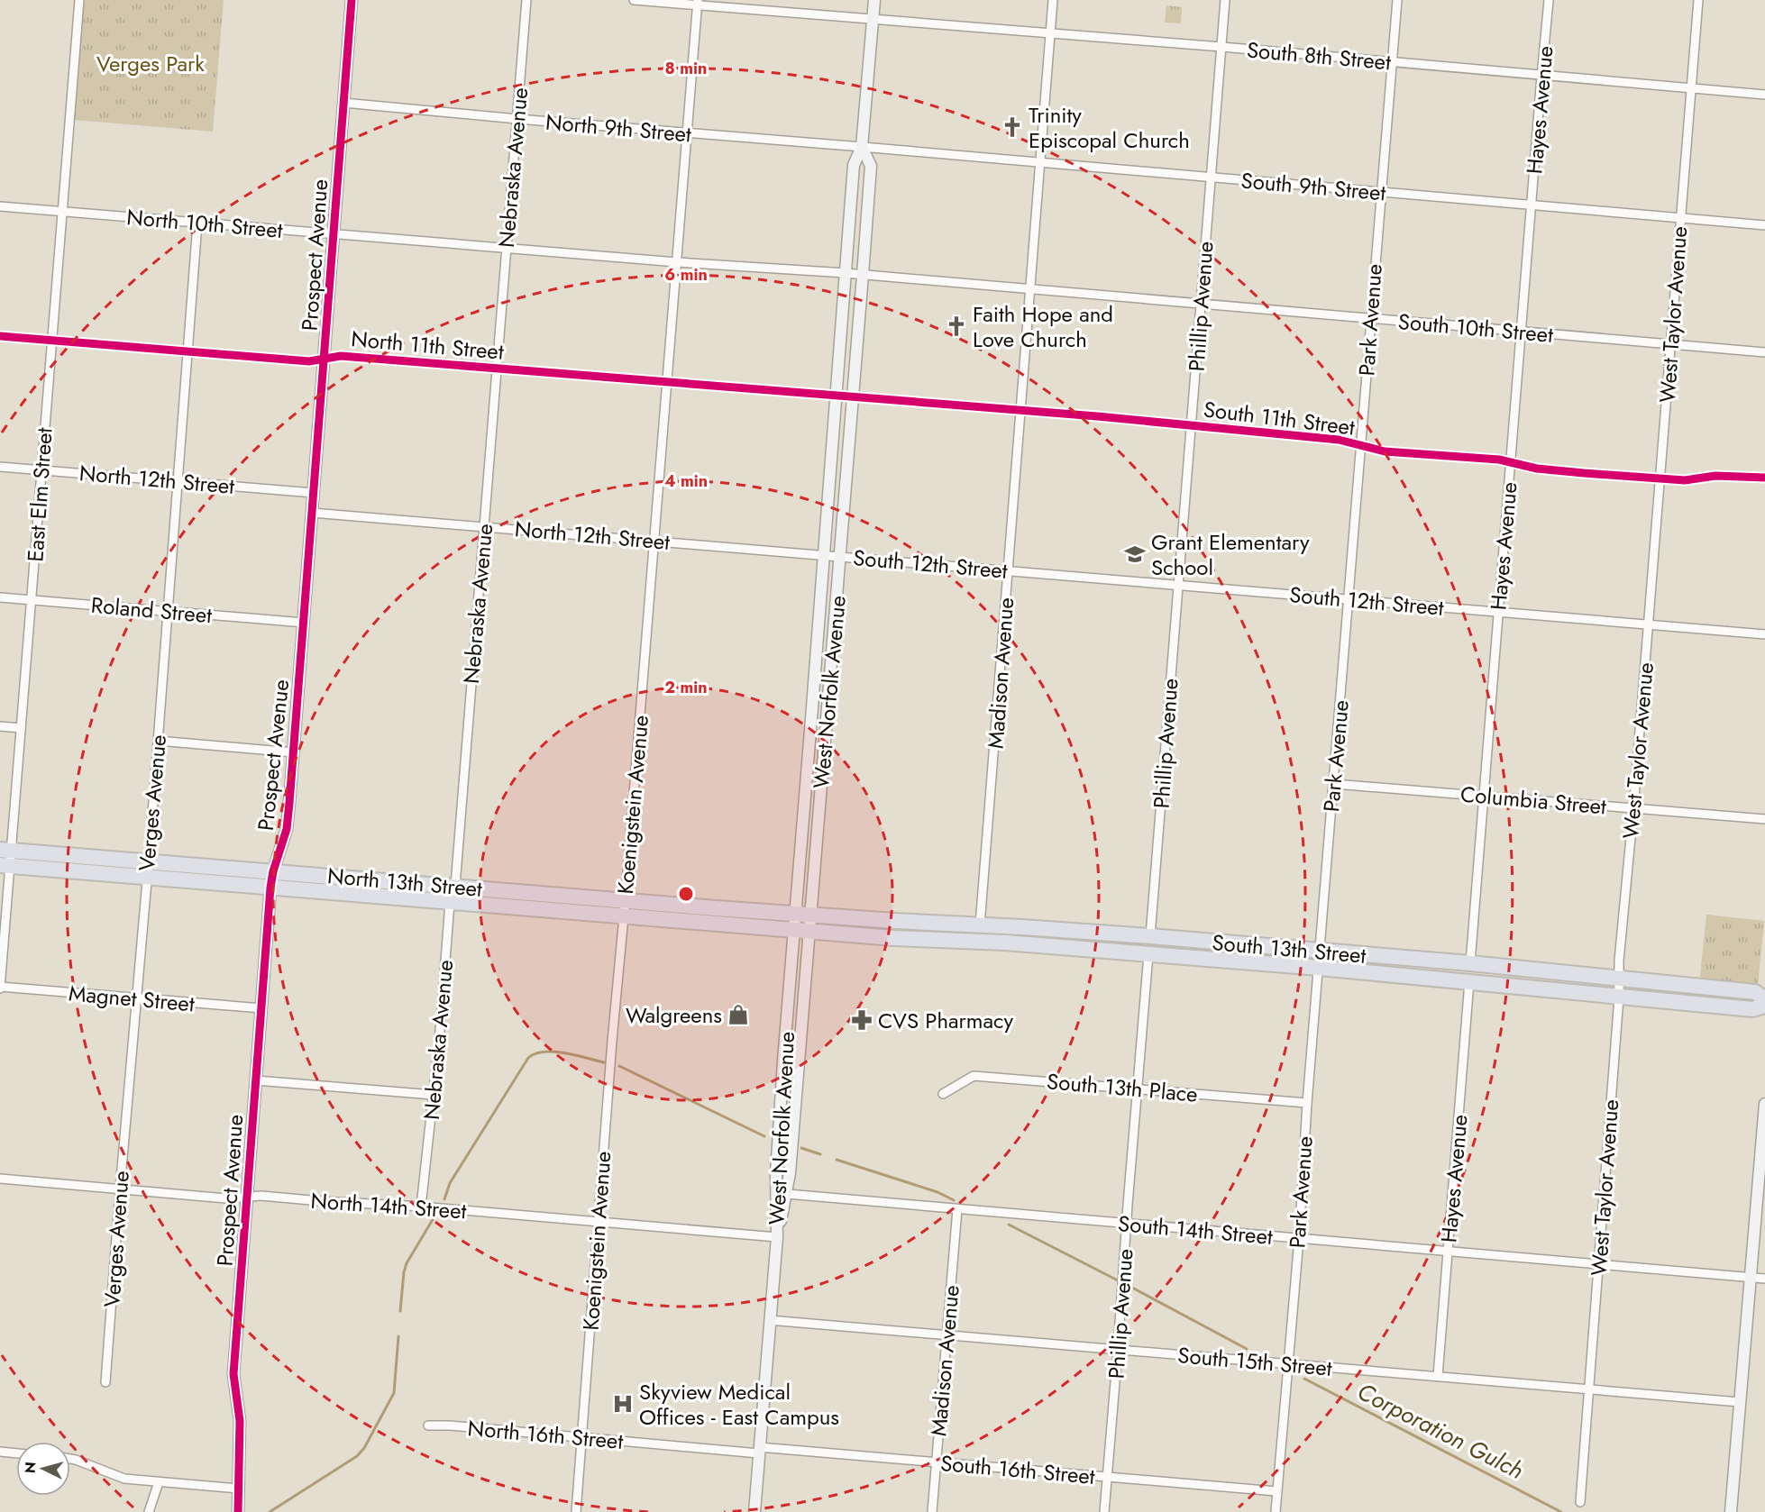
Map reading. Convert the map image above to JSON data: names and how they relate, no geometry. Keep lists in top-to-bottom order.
{
  "streets": {
    "highway": ["North 13th Street", "South 13th Street"],
    "main road": ["Prospect Avenue", "West Norfolk Avenue"],
    "street": [
      "South 8th Street",
      "Hayes Avenue",
      "North 9th Street",
      "Nebraska Avenue",
      "South 9th Street",
      "North 10th Street",
      "Phillip Avenue",
      "West Taylor Avenue",
      "Park Avenue",
      "South 10th Street",
      "North 11th Street",
      "South 11th Street",
      "North 12th Street",
      "East Elm Street",
      "South 12th Street",
      "Roland Street",
      "Madison Avenue",
      "Columbia Street",
      "Verges Avenue",
      "Koenigstein Avenue",
      "Magnet Street",
      "South 13th Place",
      "North 14th Street",
      "South 14th Street",
      "South 15th Street",
      "North 16th Street",
      "South 16th Street"
    ]
  },
  "crossings": [
    ["South 8th Street", "Hayes Avenue"],
    ["South 8th Street", "Phillip Avenue"],
    ["South 8th Street", "West Taylor Avenue"],
    ["South 8th Street", "Park Avenue"],
    ["South 8th Street", "Madison Avenue"],
    ["South 8th Street", "West Norfolk Avenue"],
    ["South 8th Street", "Koenigstein Avenue"],
    ["Hayes Avenue", "South 9th Street"],
    ["Hayes Avenue", "South 10th Street"],
    ["Hayes Avenue", "South 11th Street"],
    ["Hayes Avenue", "South 12th Street"],
    ["Hayes Avenue", "Columbia Street"],
    ["Hayes Avenue", "South 13th Street"],
    ["Hayes Avenue", "South 14th Street"],
    ["Hayes Avenue", "South 15th Street"],
    ["North 9th Street", "Nebraska Avenue"],
    ["North 9th Street", "South 9th Street"],
    ["North 9th Street", "Prospect Avenue"],
    ["North 9th Street", "West Norfolk Avenue"],
    ["North 9th Street", "Koenigstein Avenue"],
    ["Nebraska Avenue", "North 10th Street"],
    ["Nebraska Avenue", "North 11th Street"],
    ["Nebraska Avenue", "North 12th Street"],
    ["Nebraska Avenue", "North 13th Street"],
    ["Nebraska Avenue", "North 14th Street"],
    ["South 9th Street", "Phillip Avenue"],
    ["South 9th Street", "West Taylor Avenue"],
    ["South 9th Street", "Park Avenue"],
    ["South 9th Street", "Madison Avenue"],
    ["South 9th Street", "West Norfolk Avenue"],
    ["North 10th Street", "Prospect Avenue"],
    ["North 10th Street", "South 10th Street"],
    ["North 10th Street", "East Elm Street"],
    ["North 10th Street", "West Norfolk Avenue"],
    ["North 10th Street", "Verges Avenue"],
    ["North 10th Street", "Koenigstein Avenue"],
    ["Prospect Avenue", "North 11th Street"],
    ["Prospect Avenue", "North 12th Street"],
    ["Prospect Avenue", "Roland Street"],
    ["Prospect Avenue", "North 13th Street"],
    ["Prospect Avenue", "Magnet Street"],
    ["Prospect Avenue", "North 14th Street"],
    ["Phillip Avenue", "South 10th Street"],
    ["Phillip Avenue", "South 11th Street"],
    ["Phillip Avenue", "South 12th Street"],
    ["Phillip Avenue", "South 13th Street"],
    ["Phillip Avenue", "South 13th Place"],
    ["Phillip Avenue", "South 14th Street"],
    ["Phillip Avenue", "South 15th Street"],
    ["Phillip Avenue", "South 16th Street"],
    ["West Taylor Avenue", "South 10th Street"],
    ["West Taylor Avenue", "South 11th Street"],
    ["West Taylor Avenue", "South 12th Street"],
    ["West Taylor Avenue", "Columbia Street"],
    ["West Taylor Avenue", "South 13th Street"],
    ["West Taylor Avenue", "South 14th Street"],
    ["West Taylor Avenue", "South 15th Street"],
    ["Park Avenue", "South 10th Street"],
    ["Park Avenue", "South 11th Street"],
    ["Park Avenue", "South 12th Street"],
    ["Park Avenue", "Columbia Street"],
    ["Park Avenue", "South 13th Street"],
    ["Park Avenue", "South 13th Place"],
    ["Park Avenue", "South 14th Street"],
    ["Park Avenue", "South 15th Street"],
    ["Park Avenue", "South 16th Street"],
    ["South 10th Street", "Madison Avenue"],
    ["South 10th Street", "West Norfolk Avenue"],
    ["North 11th Street", "South 11th Street"],
    ["North 11th Street", "East Elm Street"],
    ["North 11th Street", "West Norfolk Avenue"],
    ["North 11th Street", "Verges Avenue"],
    ["North 11th Street", "Koenigstein Avenue"],
    ["South 11th Street", "Madison Avenue"],
    ["South 11th Street", "West Norfolk Avenue"],
    ["North 12th Street", "East Elm Street"],
    ["North 12th Street", "South 12th Street"],
    ["North 12th Street", "West Norfolk Avenue"],
    ["North 12th Street", "Verges Avenue"],
    ["North 12th Street", "Koenigstein Avenue"],
    ["East Elm Street", "Roland Street"],
    ["East Elm Street", "North 13th Street"],
    ["East Elm Street", "Magnet Street"],
    ["South 12th Street", "Madison Avenue"],
    ["South 12th Street", "West Norfolk Avenue"],
    ["Roland Street", "Verges Avenue"],
    ["Madison Avenue", "South 13th Street"],
    ["Madison Avenue", "South 14th Street"],
    ["Madison Avenue", "South 15th Street"],
    ["Madison Avenue", "South 16th Street"],
    ["West Norfolk Avenue", "North 13th Street"],
    ["West Norfolk Avenue", "South 13th Street"],
    ["West Norfolk Avenue", "North 14th Street"],
    ["West Norfolk Avenue", "South 14th Street"],
    ["West Norfolk Avenue", "South 15th Street"],
    ["West Norfolk Avenue", "North 16th Street"],
    ["West Norfolk Avenue", "South 16th Street"],
    ["Verges Avenue", "North 13th Street"],
    ["Verges Avenue", "Magnet Street"],
    ["Verges Avenue", "North 14th Street"],
    ["Koenigstein Avenue", "North 13th Street"],
    ["Koenigstein Avenue", "North 14th Street"],
    ["Koenigstein Avenue", "North 16th Street"],
    ["North 13th Street", "South 13th Street"],
    ["North 16th Street", "South 16th Street"]
  ],
  "water": ["Corporation Gulch"],
  "parks": ["Verges Park"],
  "places": {
    "church": ["Trinity Episcopal Church", "Faith Hope and Love Church"],
    "school or university": ["Grant Elementary School"],
    "shop": ["Walgreens"],
    "pharmacy": ["CVS Pharmacy"],
    "hospital": ["Skyview Medical Offices - East Campus"]
  },
  "north": "left",
  "rings": [
    "8 min",
    "6 min",
    "4 min",
    "2 min"
  ]
}
